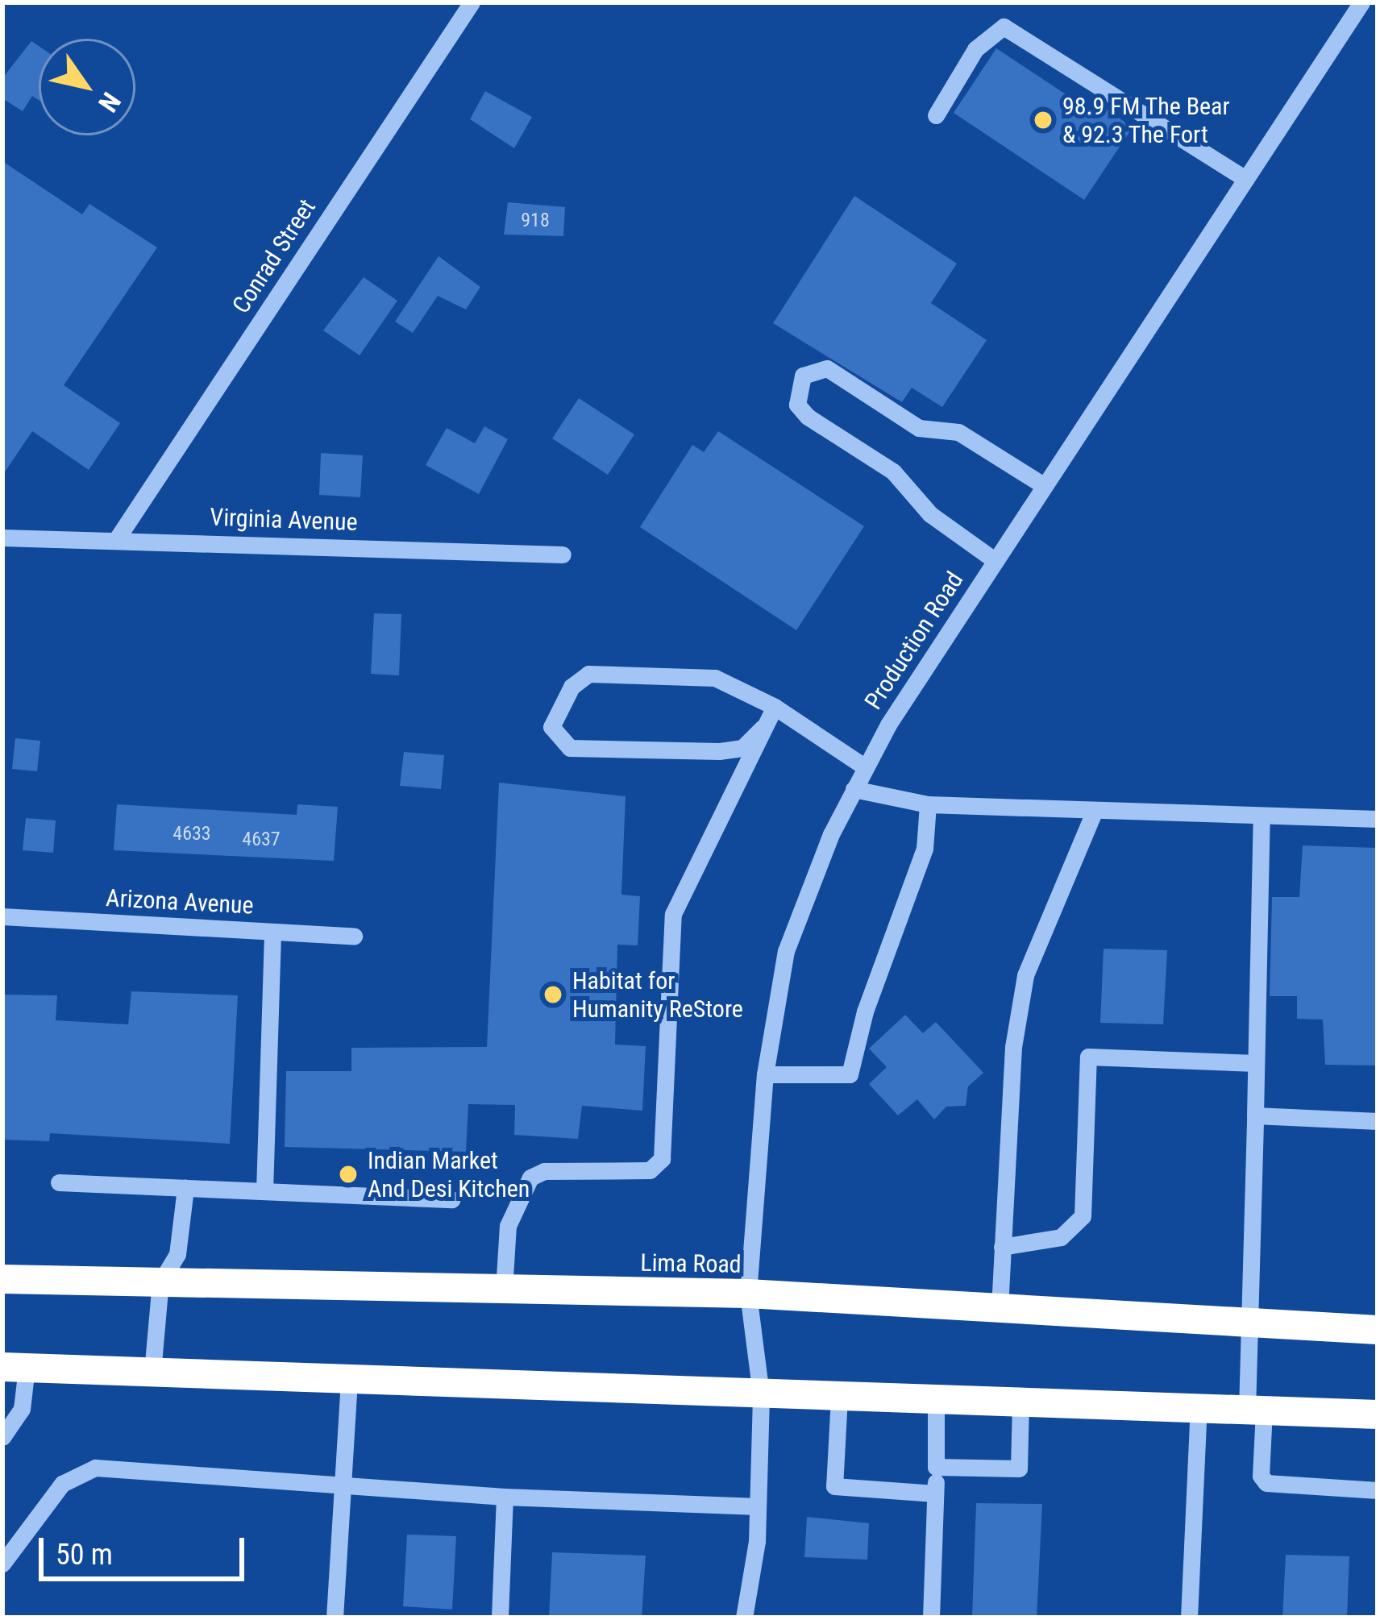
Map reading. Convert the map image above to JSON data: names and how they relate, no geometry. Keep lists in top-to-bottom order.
{
  "streets": {
    "highway": ["Lima Road"],
    "street": [
      "Conrad Street",
      "Virginia Avenue",
      "Production Road",
      "Arizona Avenue"
    ]
  },
  "crossings": [
    ["Conrad Street", "Virginia Avenue"],
    ["Production Road", "Lima Road"]
  ],
  "places": ["98.9 FM The Bear & 92.3 The Fort", "Habitat for Humanity ReStore", "Indian Market And Desi Kitchen"],
  "house_numbers": ["918", "4633", "4637"],
  "scale_bar": "50 m",
  "north": "bottom right"
}
